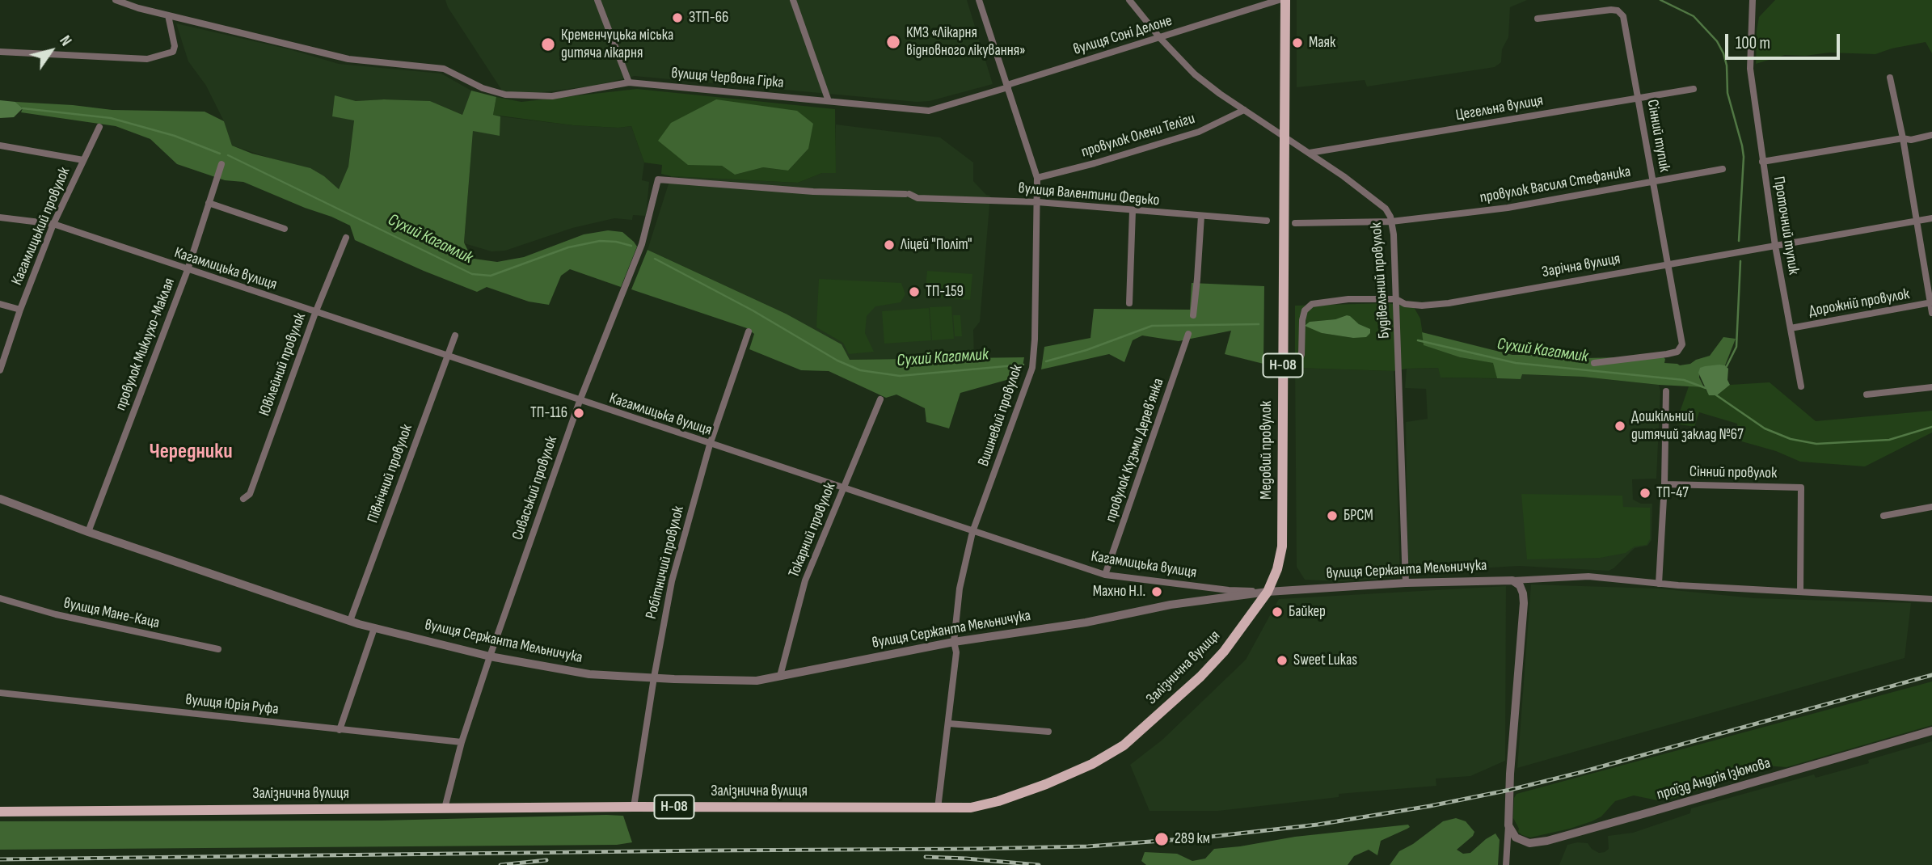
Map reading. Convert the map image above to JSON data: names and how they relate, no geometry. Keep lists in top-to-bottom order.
{
  "streets": {
    "main road": ["Н-08", "Медовий провулок", "Залізнична вулиця"],
    "street": [
      "вулиця Соні Делоне",
      "вулиця Червона Гірка",
      "Цегельна вулиця",
      "провулок Олени Теліги",
      "Сінний тупик",
      "провулок Василя Стефаника",
      "вулиця Валентини Федько",
      "Проточний тупик",
      "Кагамлицький провулок",
      "Зарічна вулиця",
      "Кагамлицька вулиця",
      "Будівельний провулок",
      "Дорожній провулок",
      "провулок Миклухо-Маклая",
      "Ювілейний провулок",
      "Вишневий провулок",
      "провулок Кузьми Деревʼянка",
      "Сінний провулок",
      "Північний провулок",
      "Сиваський провулок",
      "Токарний провулок",
      "Робітничий провулок",
      "вулиця Сержанта Мельничука",
      "вулиця Мане-Каца",
      "вулиця Юрія Руфа",
      "проїзд Андрія Ізюмова"
    ]
  },
  "crossings": [
    ["вулиця Соні Делоне", "вулиця Червона Гірка"],
    ["вулиця Соні Делоне", "Будівельний провулок"],
    ["вулиця Соні Делоне", "Вишневий провулок"],
    ["вулиця Червона Гірка", "Вишневий провулок"],
    ["Цегельна вулиця", "Сінний тупик"],
    ["Цегельна вулиця", "Будівельний провулок"],
    ["провулок Олени Теліги", "Будівельний провулок"],
    ["провулок Олени Теліги", "Вишневий провулок"],
    ["Сінний тупик", "провулок Василя Стефаника"],
    ["Сінний тупик", "Зарічна вулиця"],
    ["провулок Василя Стефаника", "Будівельний провулок"],
    ["вулиця Валентини Федько", "Вишневий провулок"],
    ["вулиця Валентини Федько", "Сиваський провулок"],
    ["Проточний тупик", "Зарічна вулиця"],
    ["Проточний тупик", "Дорожній провулок"],
    ["Кагамлицький провулок", "Кагамлицька вулиця"],
    ["Зарічна вулиця", "Будівельний провулок"],
    ["Зарічна вулиця", "Медовий провулок"],
    ["Кагамлицька вулиця", "провулок Миклухо-Маклая"],
    ["Кагамлицька вулиця", "Ювілейний провулок"],
    ["Кагамлицька вулиця", "Вишневий провулок"],
    ["Кагамлицька вулиця", "провулок Кузьми Деревʼянка"],
    ["Кагамлицька вулиця", "Медовий провулок"],
    ["Кагамлицька вулиця", "Північний провулок"],
    ["Кагамлицька вулиця", "Сиваський провулок"],
    ["Кагамлицька вулиця", "Токарний провулок"],
    ["Кагамлицька вулиця", "Робітничий провулок"],
    ["Кагамлицька вулиця", "вулиця Сержанта Мельничука"],
    ["Кагамлицька вулиця", "Залізнична вулиця"],
    ["Будівельний провулок", "Н-08"],
    ["Будівельний провулок", "Медовий провулок"],
    ["Будівельний провулок", "вулиця Сержанта Мельничука"],
    ["провулок Миклухо-Маклая", "вулиця Сержанта Мельничука"],
    ["Н-08", "Медовий провулок"],
    ["Вишневий провулок", "вулиця Сержанта Мельничука"],
    ["Вишневий провулок", "Залізнична вулиця"],
    ["Медовий провулок", "вулиця Сержанта Мельничука"],
    ["Медовий провулок", "Залізнична вулиця"],
    ["Сінний провулок", "вулиця Сержанта Мельничука"],
    ["Північний провулок", "вулиця Сержанта Мельничука"],
    ["Сиваський провулок", "вулиця Сержанта Мельничука"],
    ["Сиваський провулок", "Залізнична вулиця"],
    ["Сиваський провулок", "вулиця Юрія Руфа"],
    ["Токарний провулок", "вулиця Сержанта Мельничука"],
    ["Робітничий провулок", "вулиця Сержанта Мельничука"],
    ["Робітничий провулок", "Залізнична вулиця"],
    ["вулиця Сержанта Мельничука", "Залізнична вулиця"]
  ],
  "districts": ["Чередники"],
  "water": ["Сухий Кагамлик"],
  "places": [
    "ЗТП-66",
    "КМЗ «Лікарня відновного лікування»",
    "Маяк",
    "Кременчуцька міська дитяча лікарня",
    "Ліцей \"Політ\"",
    "ТП-159",
    "ТП-116",
    "Дошкільний дитячий заклад №67",
    "ТП-47",
    "БРСМ",
    "Махно Н.І.",
    "Байкер",
    "Sweet Lukas",
    "289 км"
  ],
  "scale_bar": "100 m",
  "north": "top right"
}
